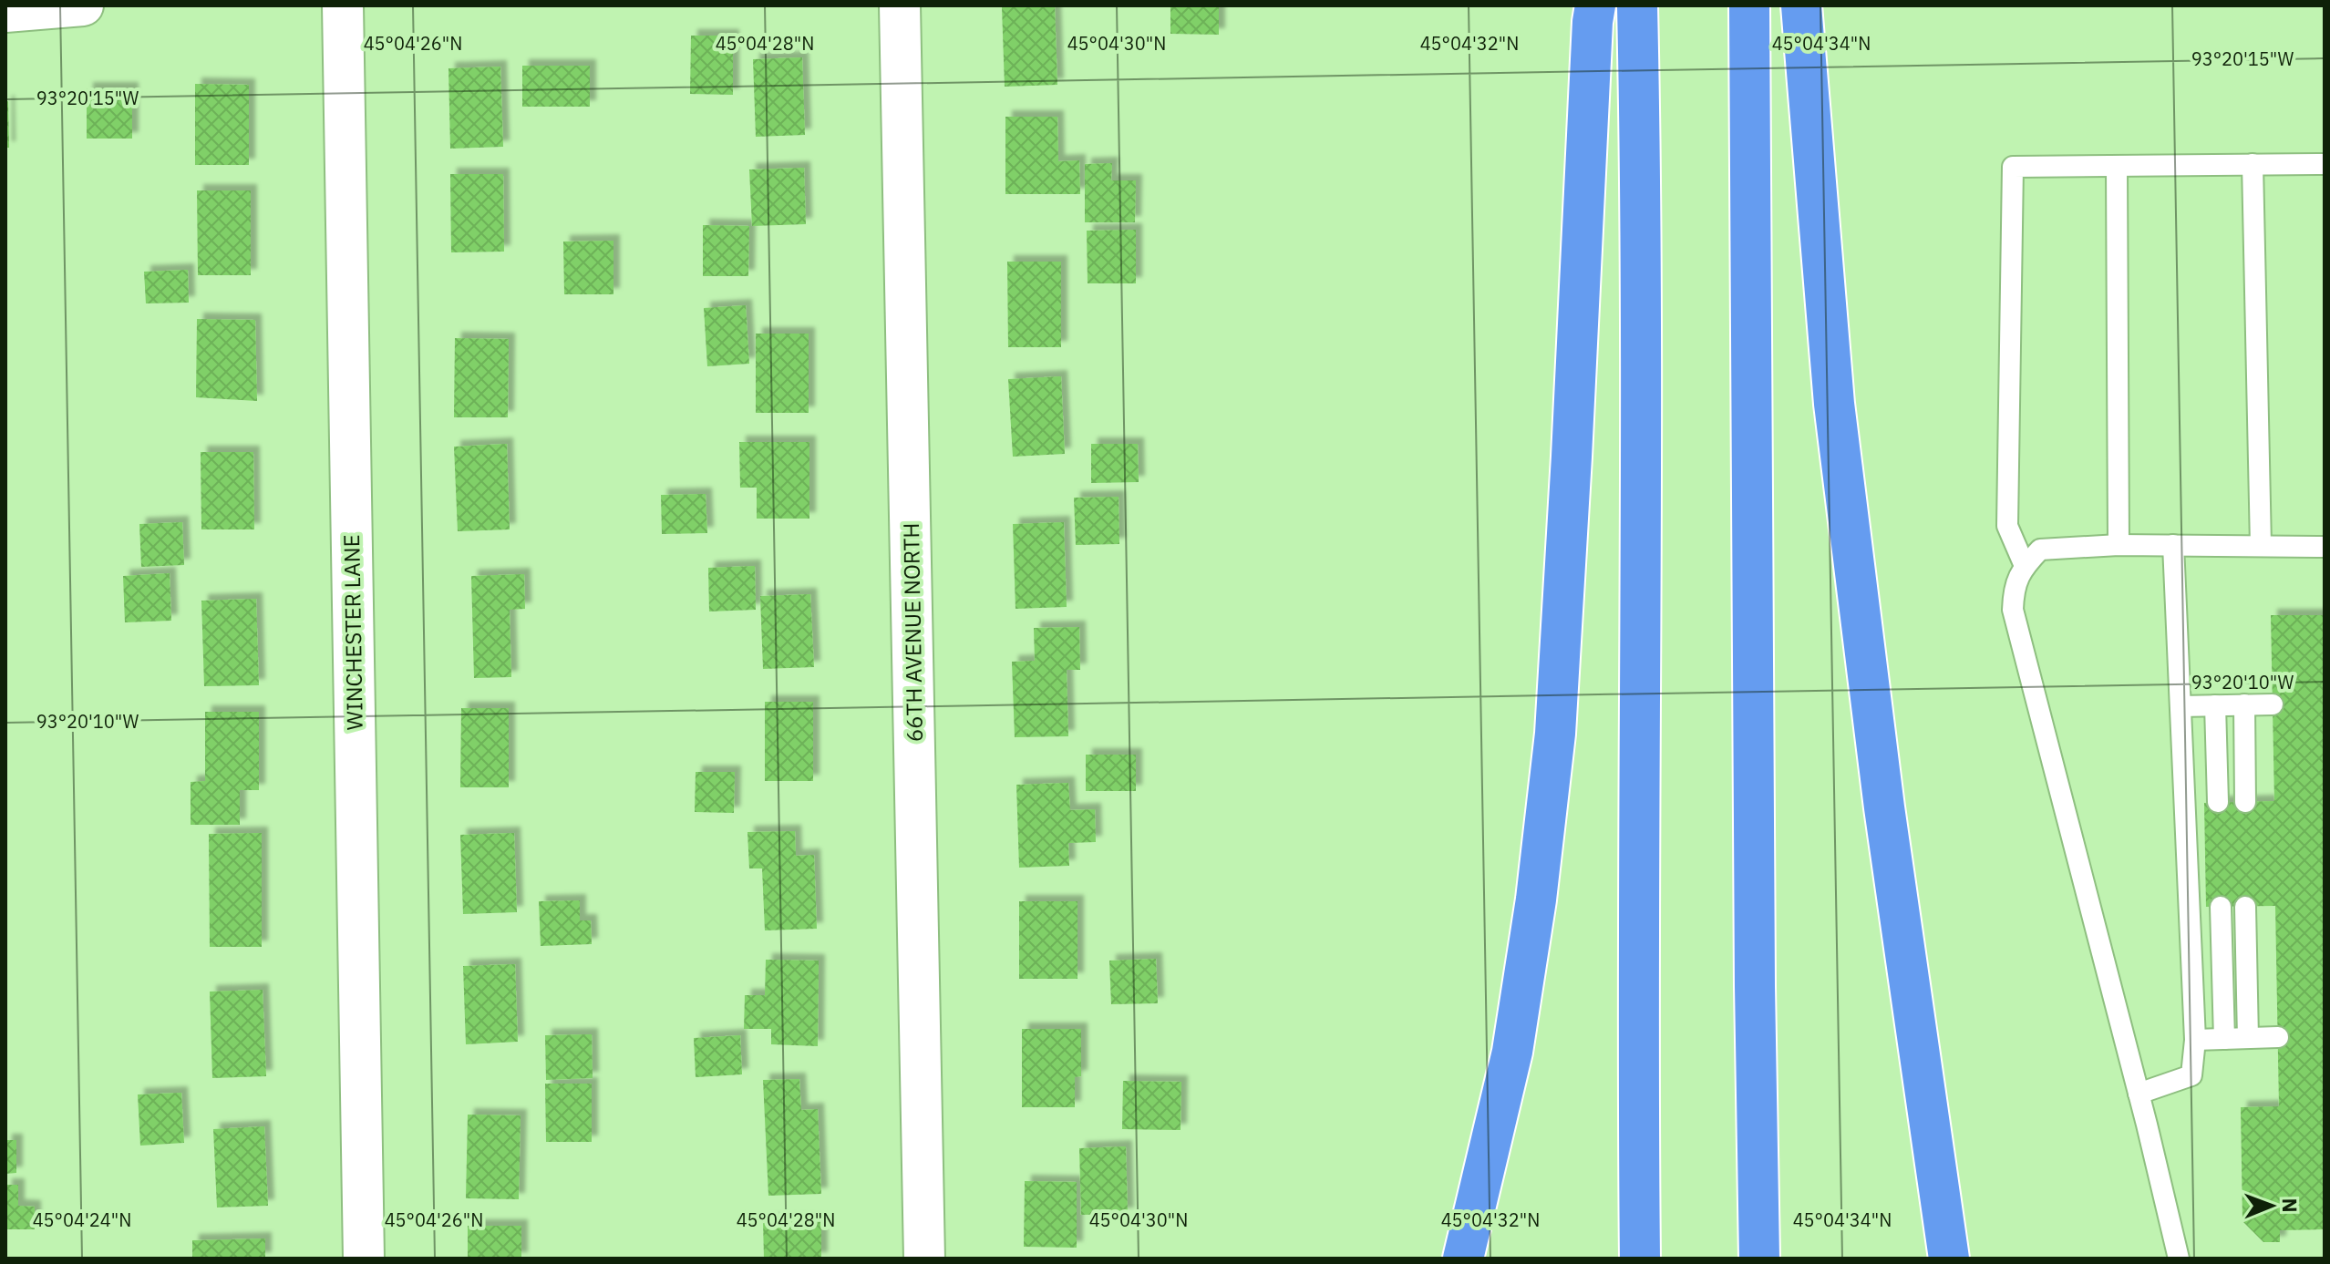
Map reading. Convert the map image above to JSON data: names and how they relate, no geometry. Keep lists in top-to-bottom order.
{
  "streets": {
    "street": ["WINCHESTER LANE", "66TH AVENUE NORTH"]
  },
  "north": "right",
  "coordinates": [
    "45°04'26\"N",
    "45°04'28\"N",
    "45°04'30\"N",
    "45°04'32\"N",
    "45°04'34\"N",
    "93°20'15\"W",
    "93°20'10\"W",
    "45°04'24\"N"
  ]
}
